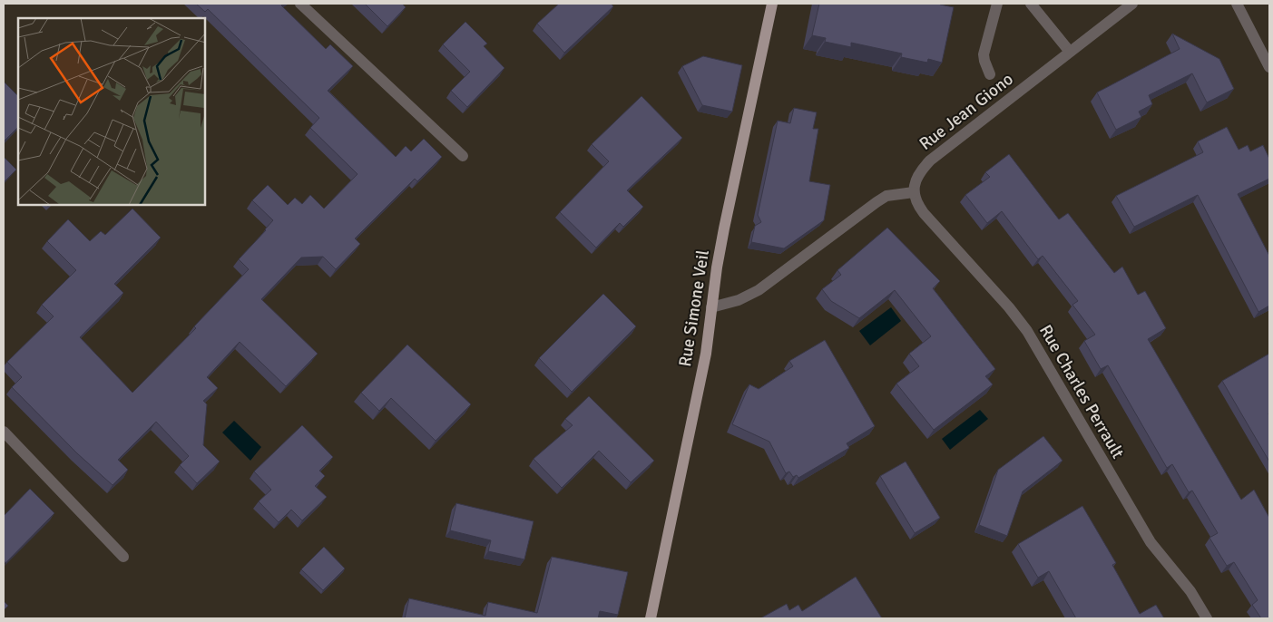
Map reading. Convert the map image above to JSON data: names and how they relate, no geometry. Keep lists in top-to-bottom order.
{
  "streets": {
    "main road": ["Rue Simone Veil"],
    "street": ["Rue Jean Giono", "Rue Charles Perrault"]
  },
  "crossings": [
    ["Rue Jean Giono", "Rue Charles Perrault"]
  ]
}
